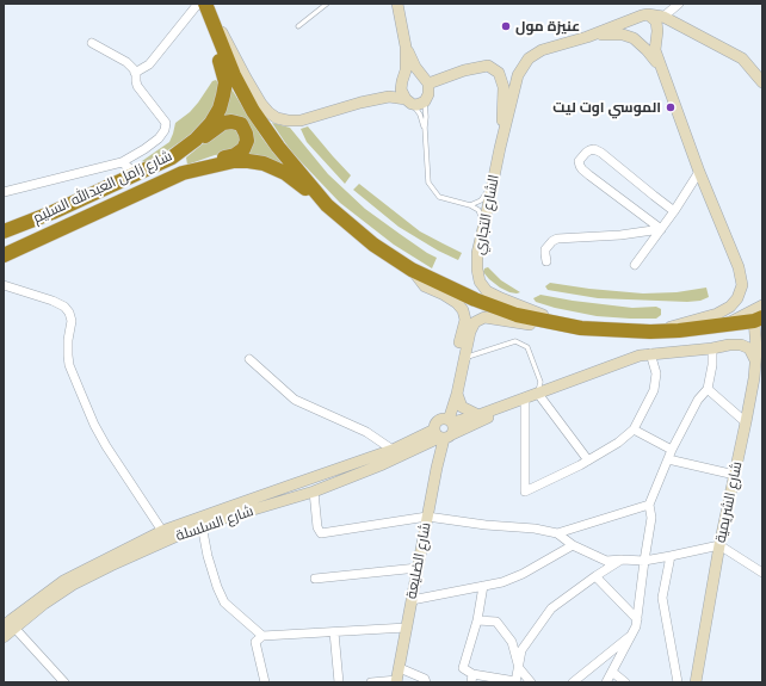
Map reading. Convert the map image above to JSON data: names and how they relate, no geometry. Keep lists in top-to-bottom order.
{
  "streets": {
    "highway": ["شارع زامل العبدالله السليم"],
    "street": [
      "الشارع التجاري",
      "شارع الشريمية",
      "شارع السلسلة",
      "شارع الضليعة"
    ]
  },
  "crossings": [
    ["شارع السلسلة", "شارع الضليعة"]
  ],
  "places": ["عنيزة مول", "الموسي اوت ليت"]
}
